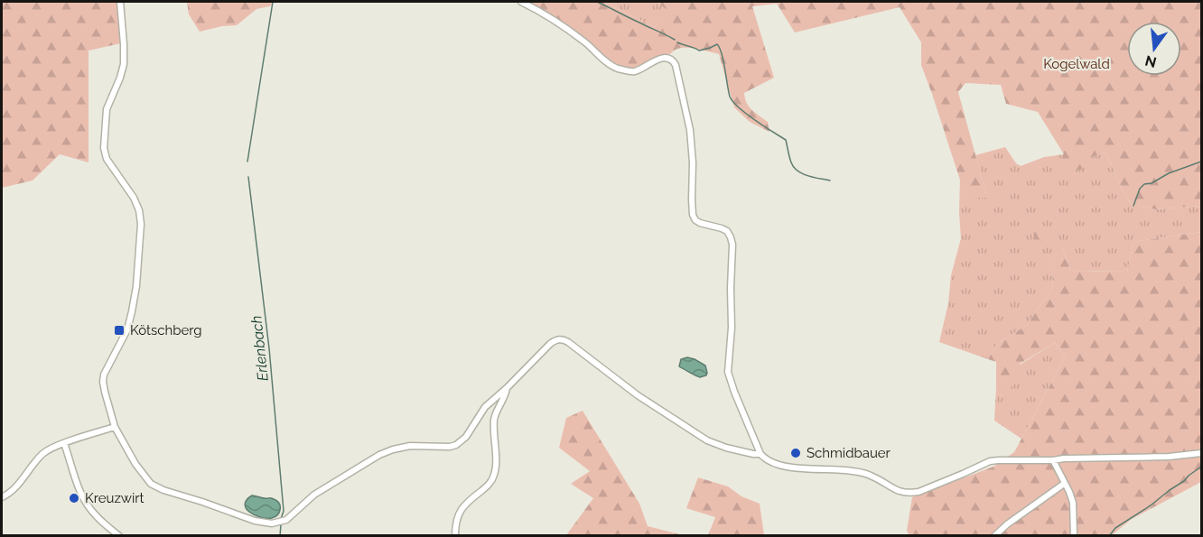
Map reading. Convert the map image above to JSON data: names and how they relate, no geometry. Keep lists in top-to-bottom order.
{
  "water": ["Erlenbach"],
  "parks": ["Kogelwald"],
  "places": {
    "transit": ["Kötschberg"],
    "other": ["Schmidbauer", "Kreuzwirt"]
  },
  "north": "bottom"
}
